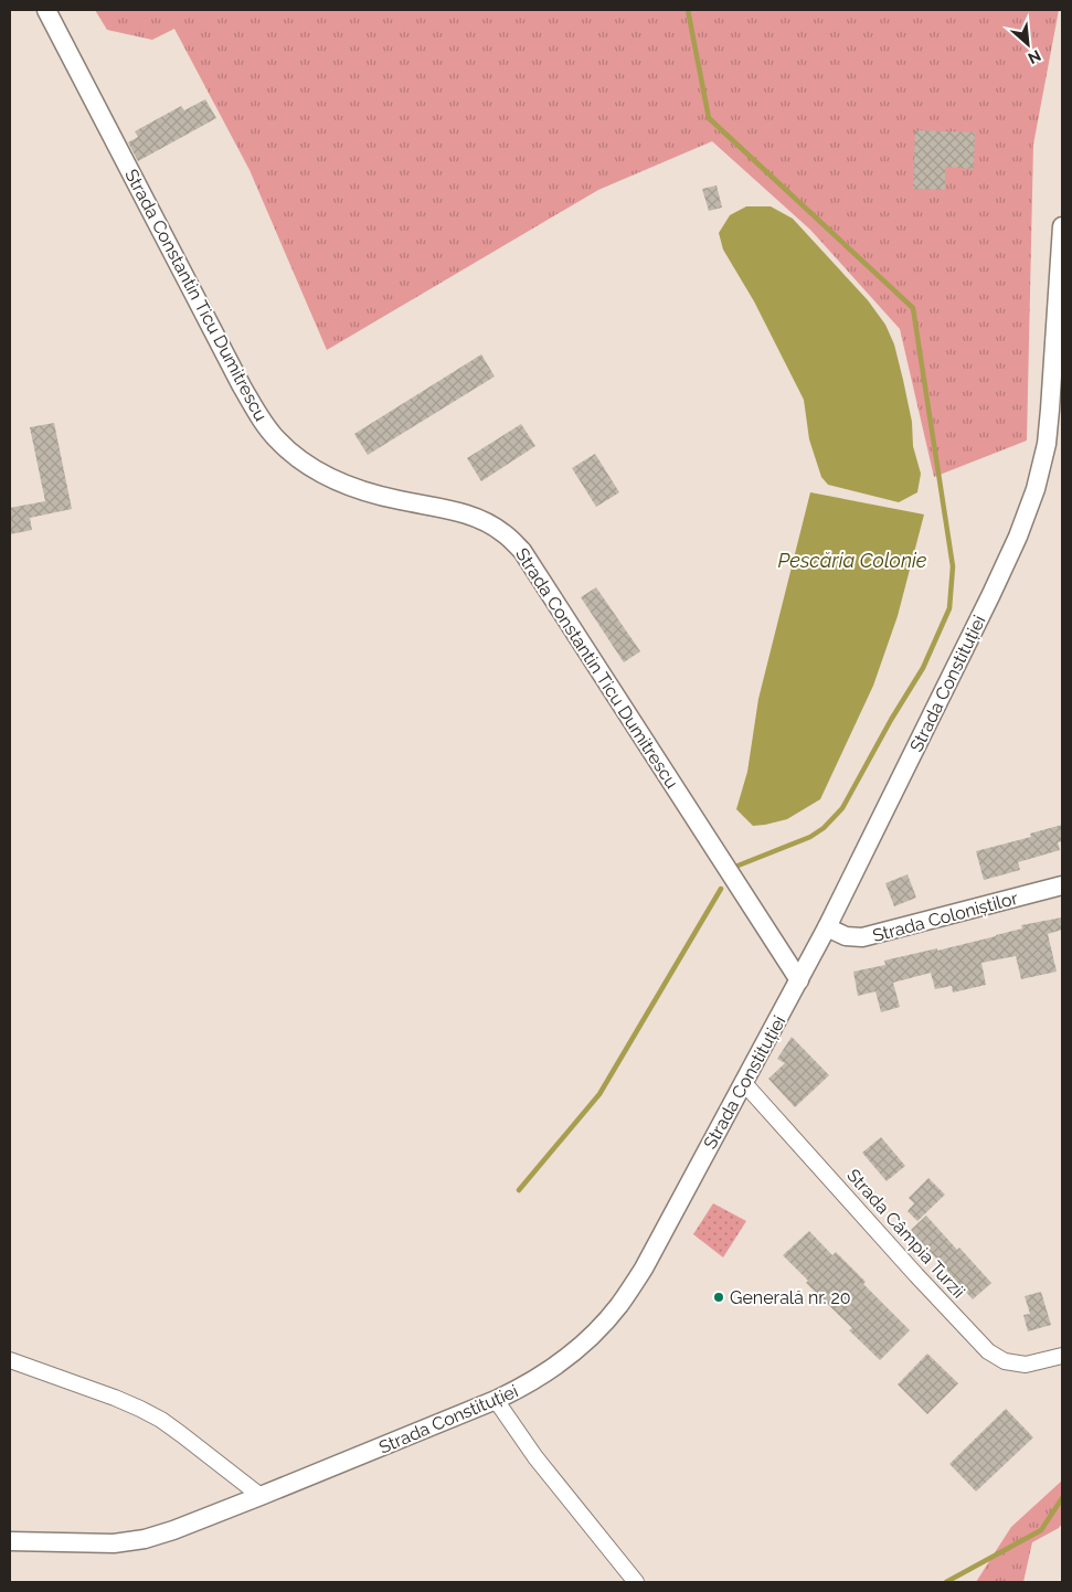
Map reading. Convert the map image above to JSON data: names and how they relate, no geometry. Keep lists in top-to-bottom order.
{
  "streets": {
    "street": [
      "Strada Constantin Ticu Dumitrescu",
      "Strada Constituției",
      "Strada Coloniștilor",
      "Strada Câmpia Turzii"
    ]
  },
  "crossings": [
    ["Strada Constantin Ticu Dumitrescu", "Strada Constituției"],
    ["Strada Constituției", "Strada Coloniștilor"],
    ["Strada Constituției", "Strada Câmpia Turzii"]
  ],
  "water": ["Pescăria Colonie"],
  "places": ["Generală nr. 20"],
  "north": "bottom right"
}
